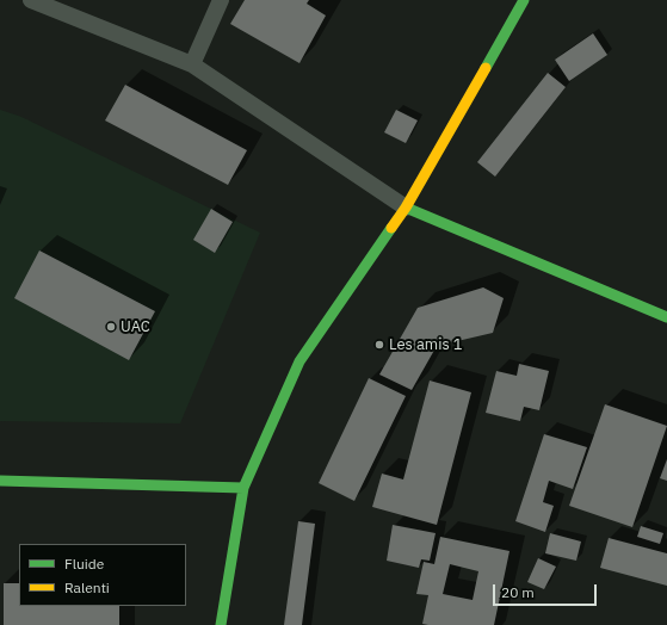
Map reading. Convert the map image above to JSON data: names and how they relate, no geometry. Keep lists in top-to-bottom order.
{
  "places": ["UAC", "Les amis 1"],
  "legend": ["Fluide", "Ralenti"],
  "scale_bar": "20 m"
}
